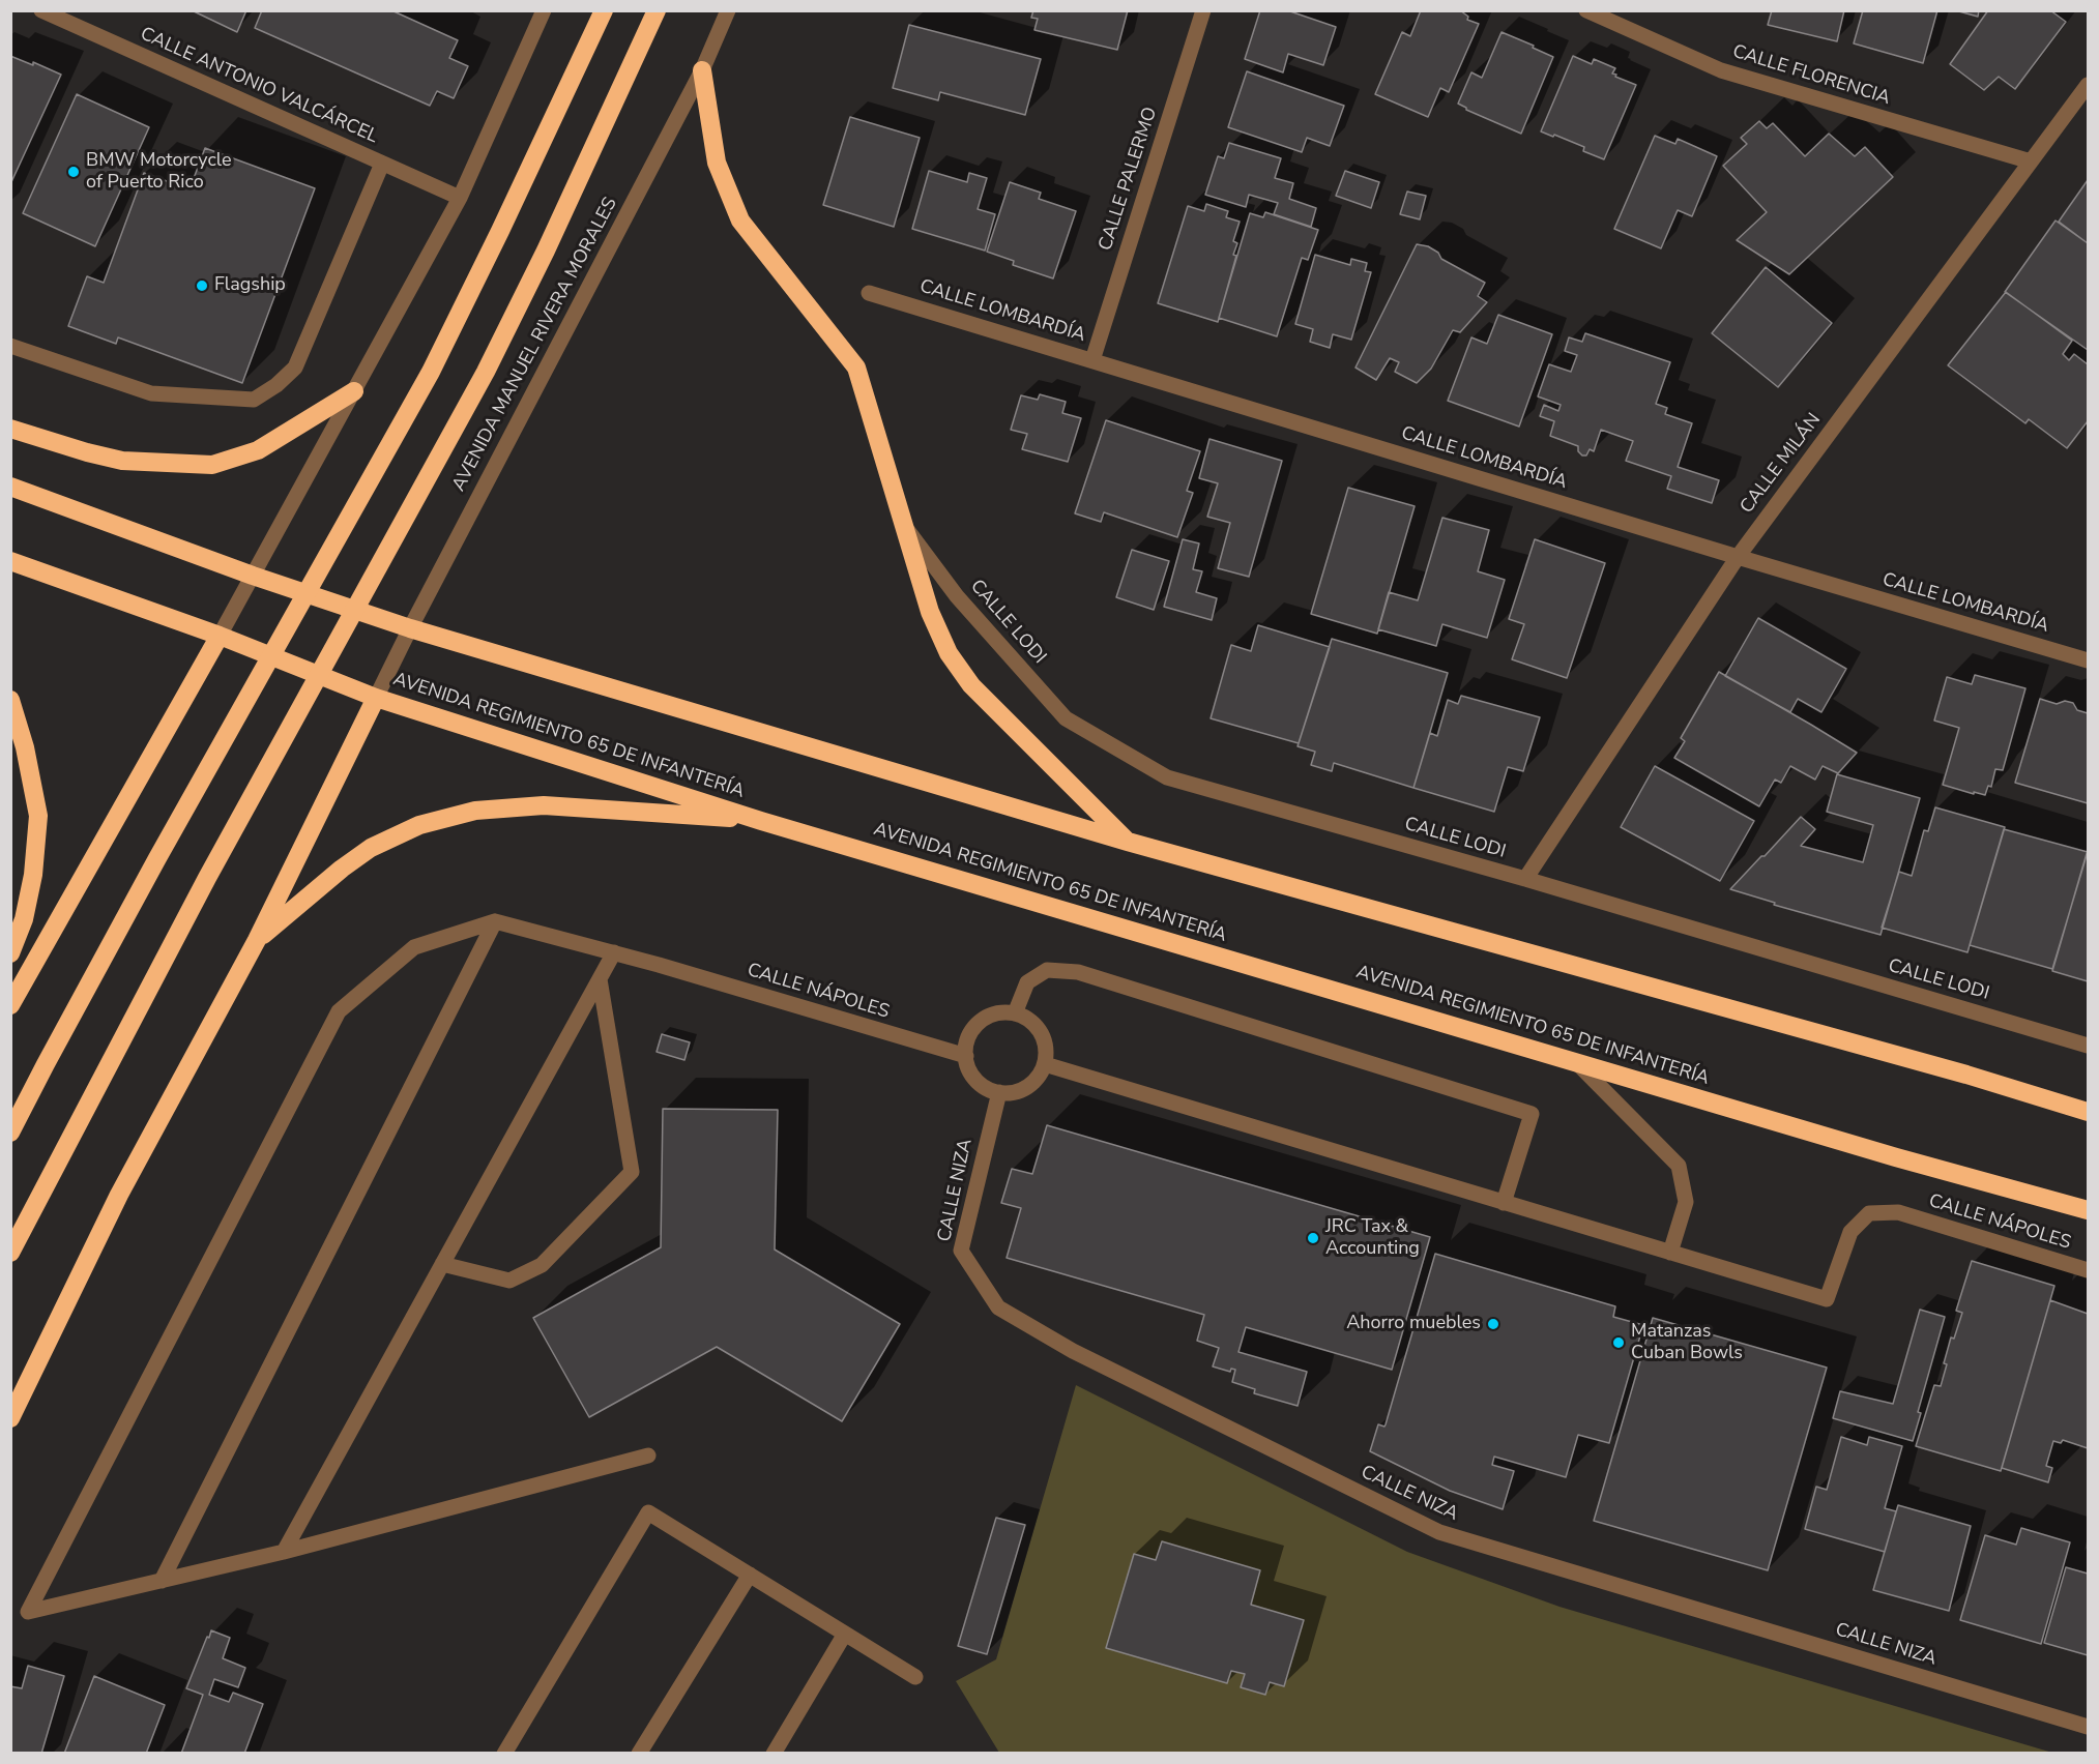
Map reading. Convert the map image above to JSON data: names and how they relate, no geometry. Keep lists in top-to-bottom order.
{
  "streets": {
    "highway": ["AVENIDA REGIMIENTO 65 DE INFANTERÍA"],
    "street": [
      "CALLE FLORENCIA",
      "CALLE ANTONIO VALCÁRCEL",
      "CALLE PALERMO",
      "CALLE LOMBARDÍA",
      "AVENIDA MANUEL RIVERA MORALES",
      "CALLE MILÁN",
      "CALLE LODI",
      "CALLE NÁPOLES",
      "CALLE NIZA"
    ]
  },
  "crossings": [
    ["CALLE FLORENCIA", "CALLE MILÁN"],
    ["CALLE PALERMO", "CALLE LOMBARDÍA"],
    ["CALLE LOMBARDÍA", "CALLE MILÁN"],
    ["AVENIDA MANUEL RIVERA MORALES", "AVENIDA REGIMIENTO 65 DE INFANTERÍA"],
    ["CALLE MILÁN", "CALLE LODI"],
    ["CALLE NÁPOLES", "CALLE NIZA"]
  ],
  "places": [
    "BMW Motorcycle of Puerto Rico",
    "Flagship",
    "JRC Tax & Accounting",
    "Ahorro muebles",
    "Matanzas Cuban Bowls"
  ]
}
